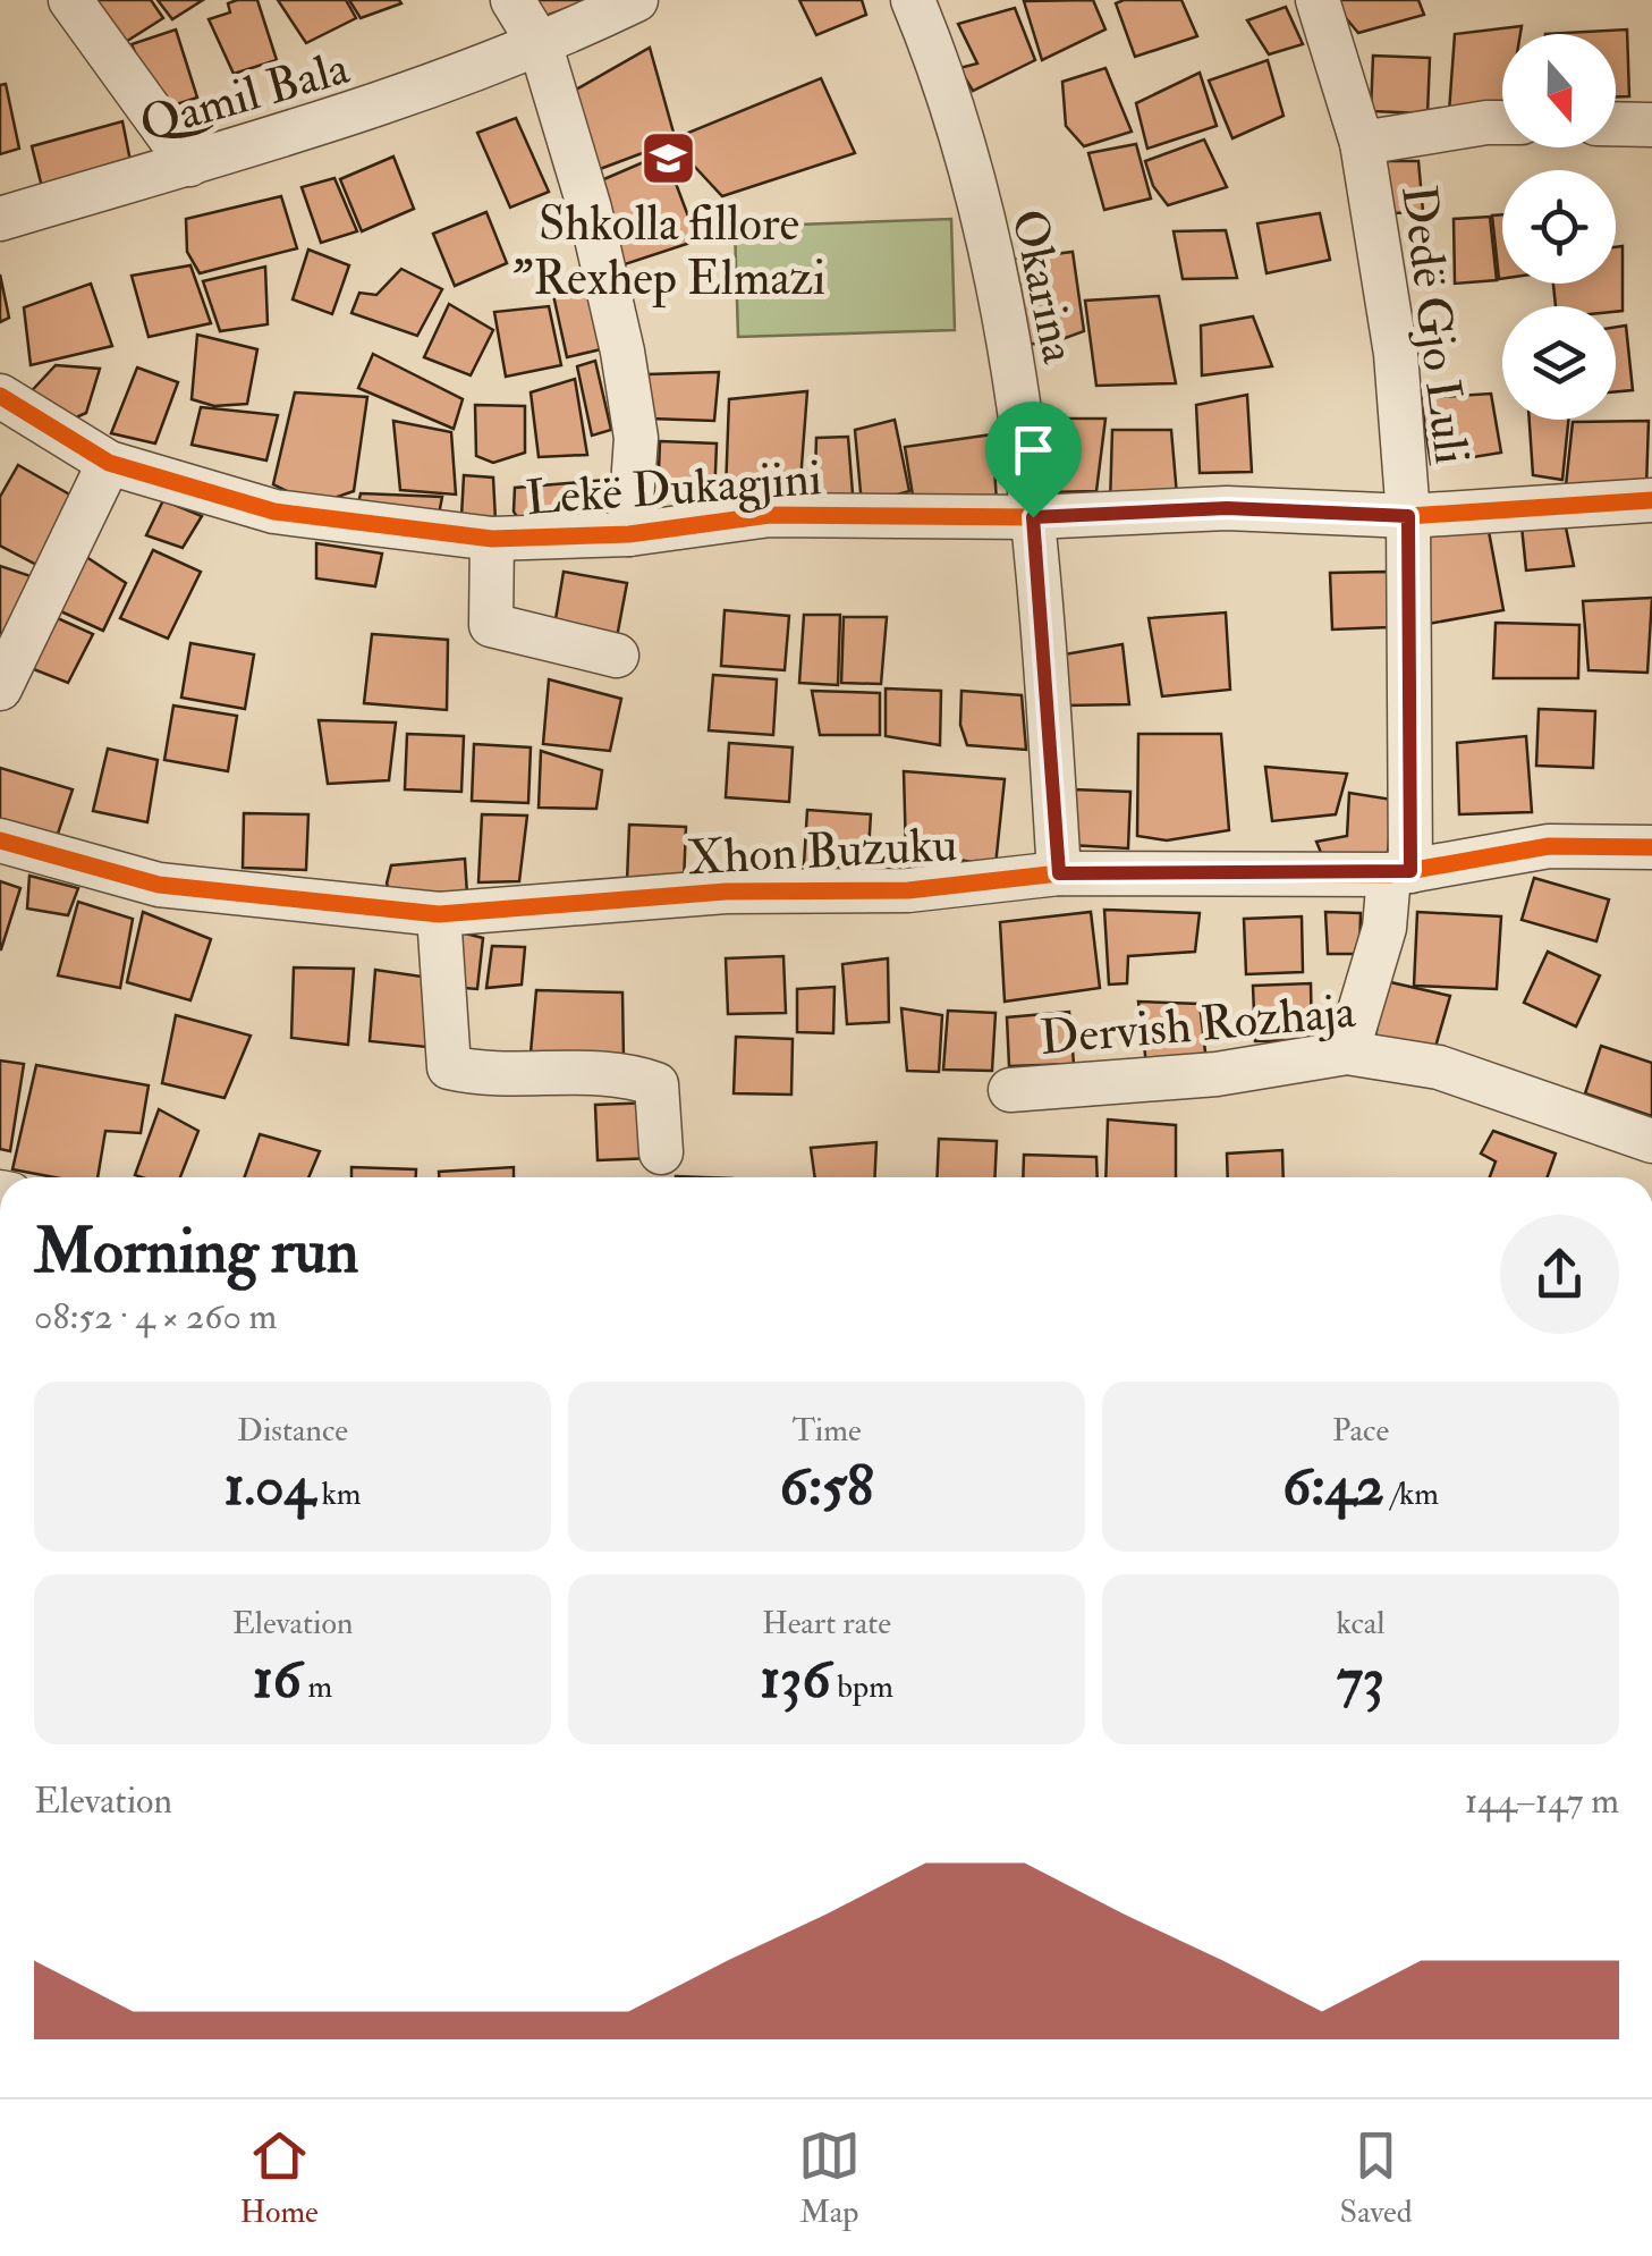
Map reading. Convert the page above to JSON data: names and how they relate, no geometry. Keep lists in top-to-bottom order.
{
  "streets": {
    "street": [
      "Qamil Bala",
      "Okarina",
      "Dedë Gjo Luli",
      "Lekë Dukagjini",
      "Xhon Buzuku",
      "Dervish Rozhaja"
    ]
  },
  "crossings": [
    ["Okarina", "Lekë Dukagjini"],
    ["Okarina", "Xhon Buzuku"],
    ["Dedë Gjo Luli", "Lekë Dukagjini"],
    ["Dedë Gjo Luli", "Xhon Buzuku"],
    ["Dedë Gjo Luli", "Dervish Rozhaja"]
  ],
  "places": {
    "school or university": ["Shkolla fillore \"Rexhep Elmazi"]
  },
  "north": "bottom",
  "page": {
    "heading": ["Morning run", "08:52 · 4 × 260 m"],
    "stats": [
      ["Distance", "1.04 km"],
      ["Time", "6:58"],
      ["Pace", "6:42 /km"],
      ["Elevation", "16 m"],
      ["Heart rate", "136 bpm"],
      ["kcal", "73"]
    ],
    "chart": ["Elevation", "144–147 m"],
    "tabs": ["Home", "Map", "Saved"]
  }
}
